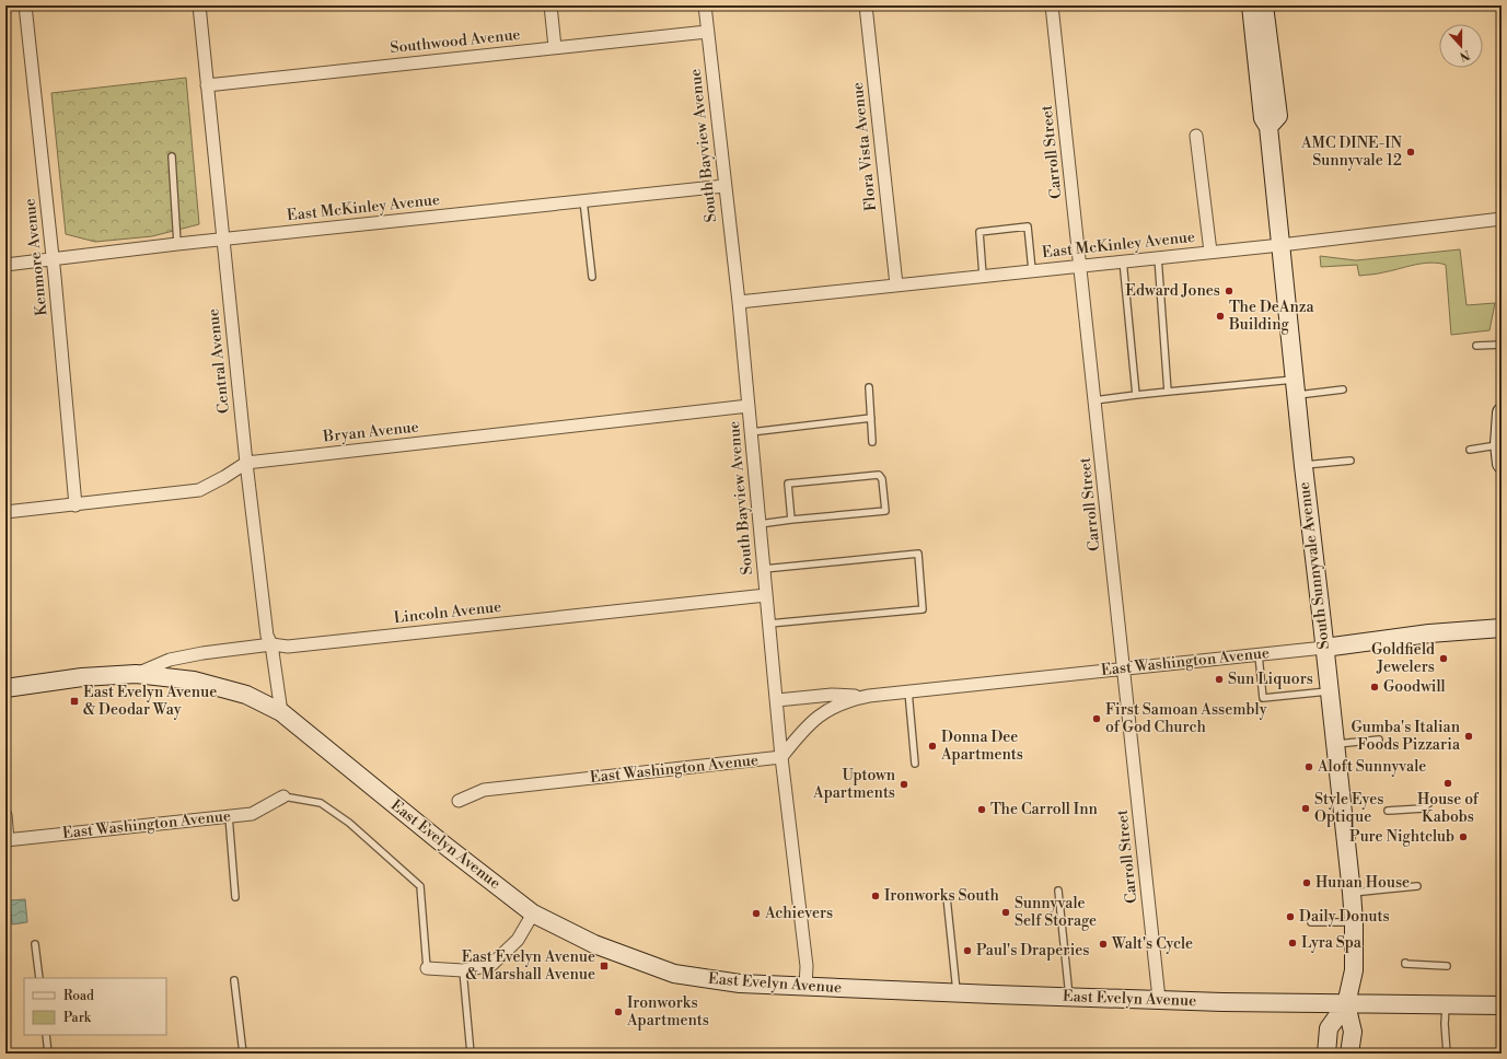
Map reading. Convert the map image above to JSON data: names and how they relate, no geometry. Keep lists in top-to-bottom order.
{
  "streets": {
    "main road": ["South Sunnyvale Avenue", "East Washington Avenue", "East Evelyn Avenue"],
    "street": [
      "Southwood Avenue",
      "South Bayview Avenue",
      "Flora Vista Avenue",
      "Carroll Street",
      "East McKinley Avenue",
      "Kenmore Avenue",
      "Central Avenue",
      "Bryan Avenue",
      "Lincoln Avenue"
    ]
  },
  "crossings": [
    ["Southwood Avenue", "South Bayview Avenue"],
    ["Southwood Avenue", "Central Avenue"],
    ["South Bayview Avenue", "East McKinley Avenue"],
    ["South Bayview Avenue", "Bryan Avenue"],
    ["South Bayview Avenue", "Lincoln Avenue"],
    ["South Bayview Avenue", "East Washington Avenue"],
    ["South Bayview Avenue", "East Evelyn Avenue"],
    ["Flora Vista Avenue", "East McKinley Avenue"],
    ["Carroll Street", "East McKinley Avenue"],
    ["Carroll Street", "East Washington Avenue"],
    ["Carroll Street", "East Evelyn Avenue"],
    ["East McKinley Avenue", "Kenmore Avenue"],
    ["East McKinley Avenue", "Central Avenue"],
    ["East McKinley Avenue", "South Sunnyvale Avenue"],
    ["Kenmore Avenue", "Bryan Avenue"],
    ["Central Avenue", "Bryan Avenue"],
    ["Central Avenue", "Lincoln Avenue"],
    ["Central Avenue", "East Evelyn Avenue"],
    ["South Sunnyvale Avenue", "East Washington Avenue"],
    ["South Sunnyvale Avenue", "East Evelyn Avenue"],
    ["Lincoln Avenue", "East Evelyn Avenue"]
  ],
  "places": {
    "other": [
      "AMC DINE-IN Sunnyvale 12",
      "Edward Jones",
      "The DeAnza Building",
      "Goldfield Jewelers",
      "Sun Liquors",
      "Goodwill",
      "First Samoan Assembly of God Church",
      "Gumba's Italian Foods Pizzaria",
      "Donna Dee Apartments",
      "Aloft Sunnyvale",
      "House of Kabobs",
      "Uptown Apartments",
      "Style Eyes Optique",
      "The Carroll Inn",
      "Pure Nightclub",
      "Hunan House",
      "Ironworks South",
      "Sunnyvale Self Storage",
      "Achievers",
      "Daily Donuts",
      "Lyra Spa",
      "Walt's Cycle",
      "Paul's Draperies",
      "Ironworks Apartments"
    ],
    "transit": ["East Evelyn Avenue & Deodar Way", "East Evelyn Avenue & Marshall Avenue"]
  },
  "legend": ["Road", "Park"],
  "north": "bottom"
}
